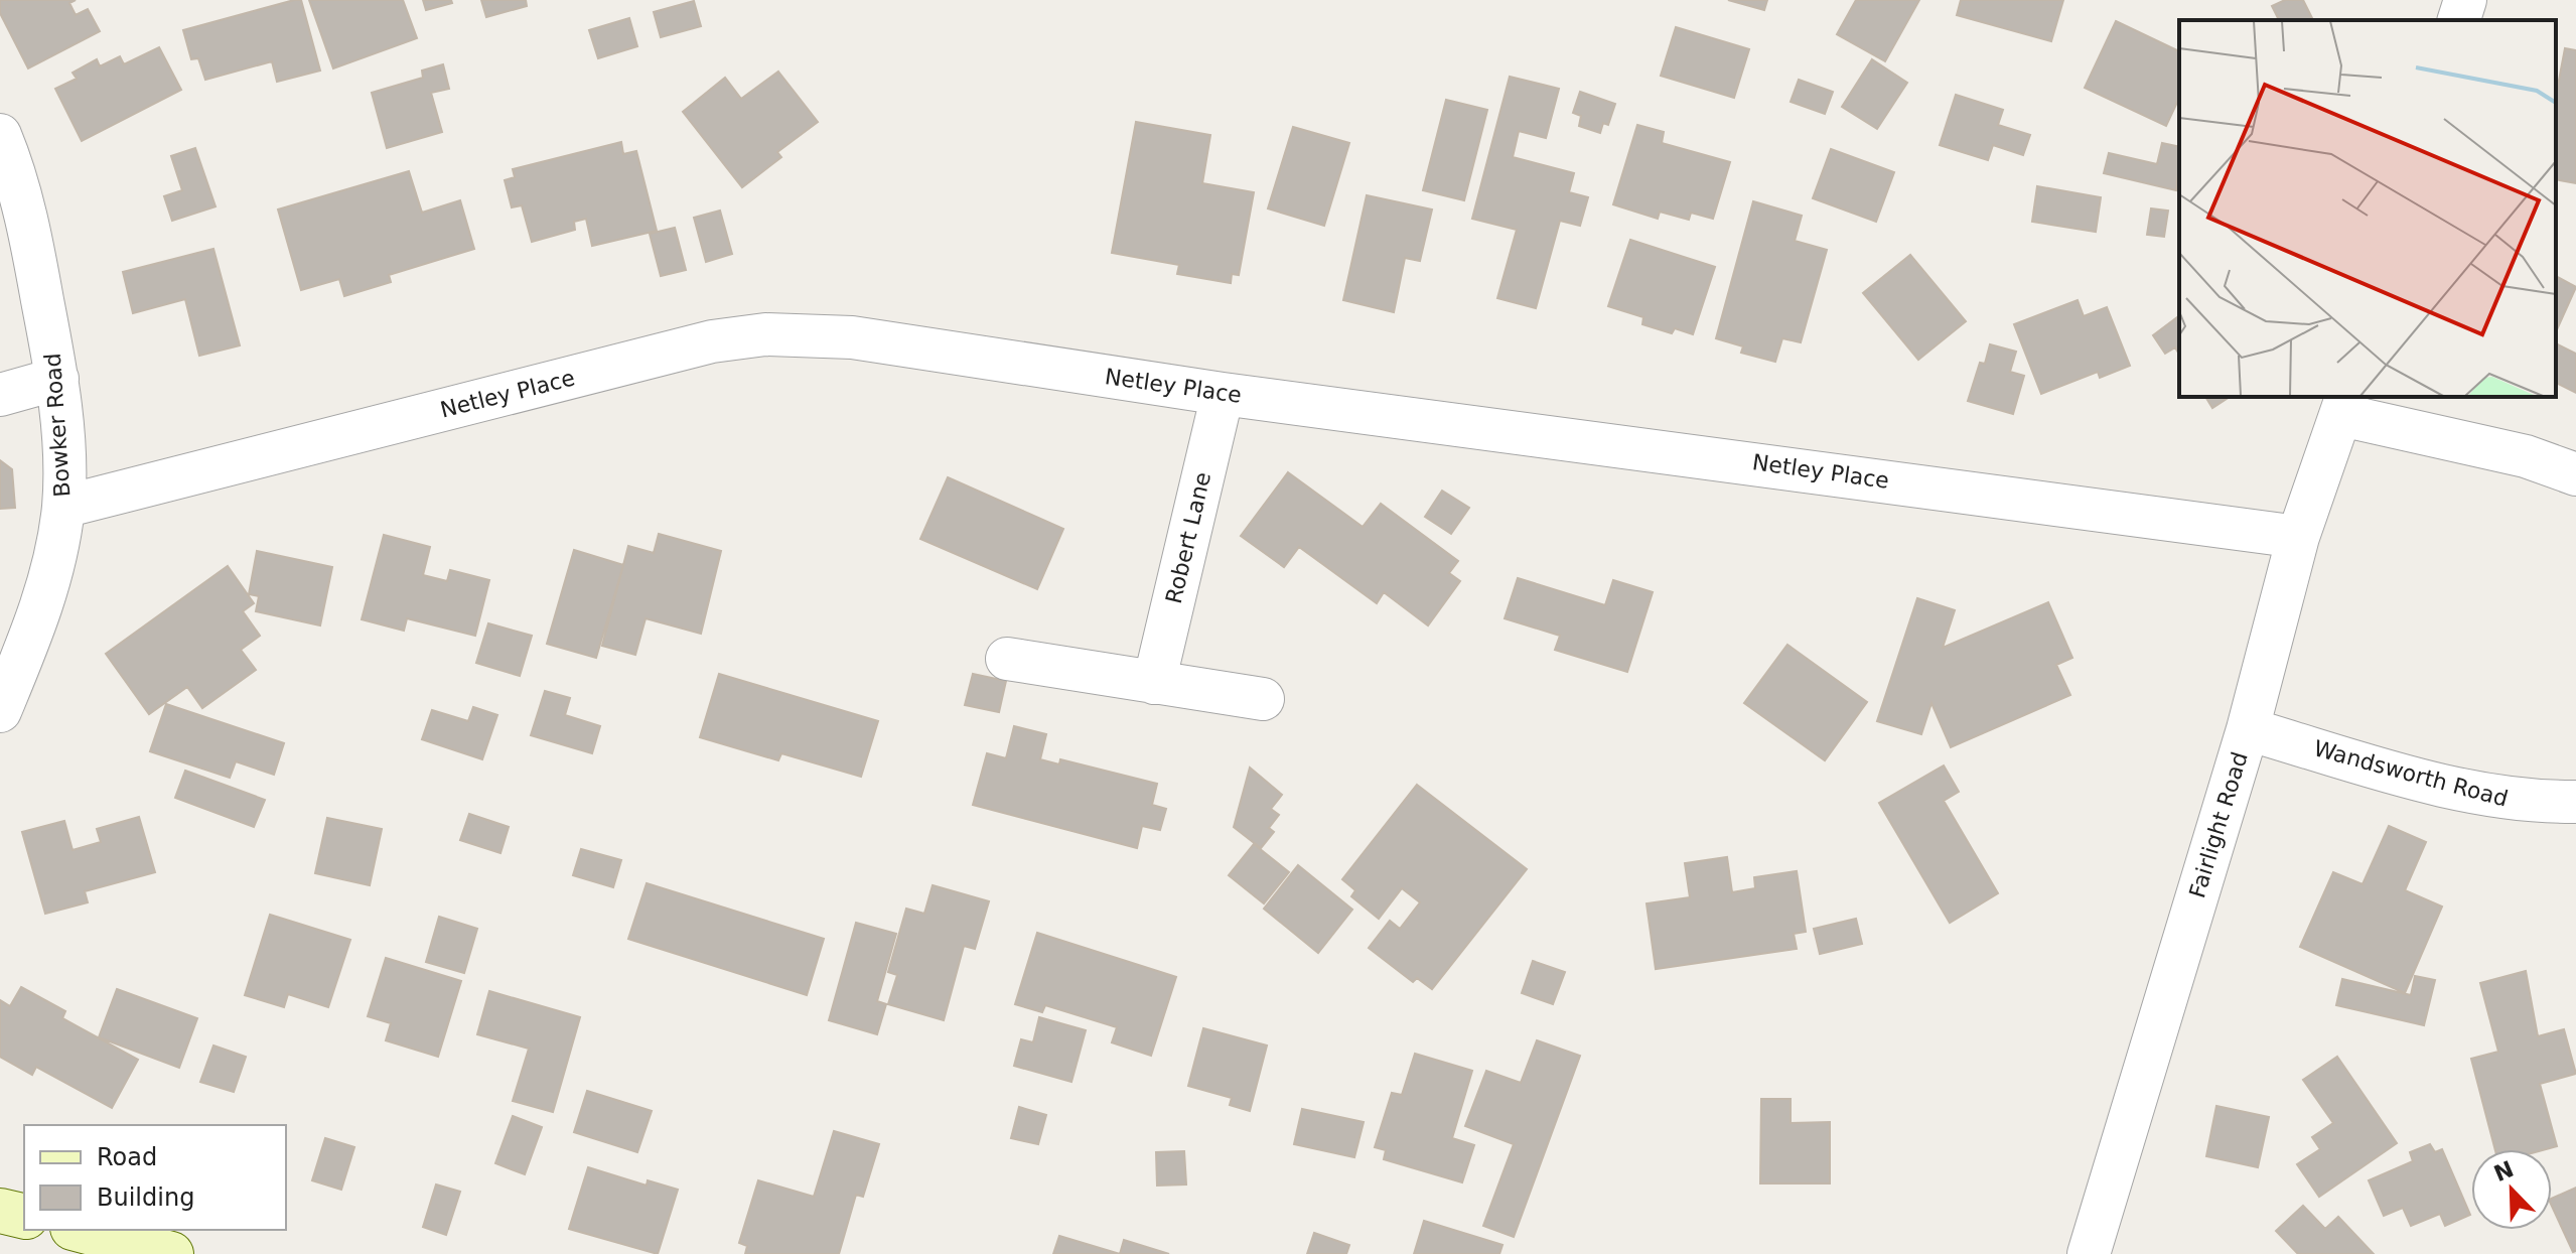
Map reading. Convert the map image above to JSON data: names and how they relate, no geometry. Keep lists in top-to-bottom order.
{
  "streets": {
    "street": [
      "Netley Place",
      "Bowker Road",
      "Robert Lane",
      "Wandsworth Road",
      "Fairlight Road"
    ]
  },
  "crossings": [
    ["Netley Place", "Bowker Road"],
    ["Netley Place", "Robert Lane"],
    ["Netley Place", "Fairlight Road"],
    ["Wandsworth Road", "Fairlight Road"]
  ],
  "legend": ["Road", "Building"],
  "north": "top left"
}
